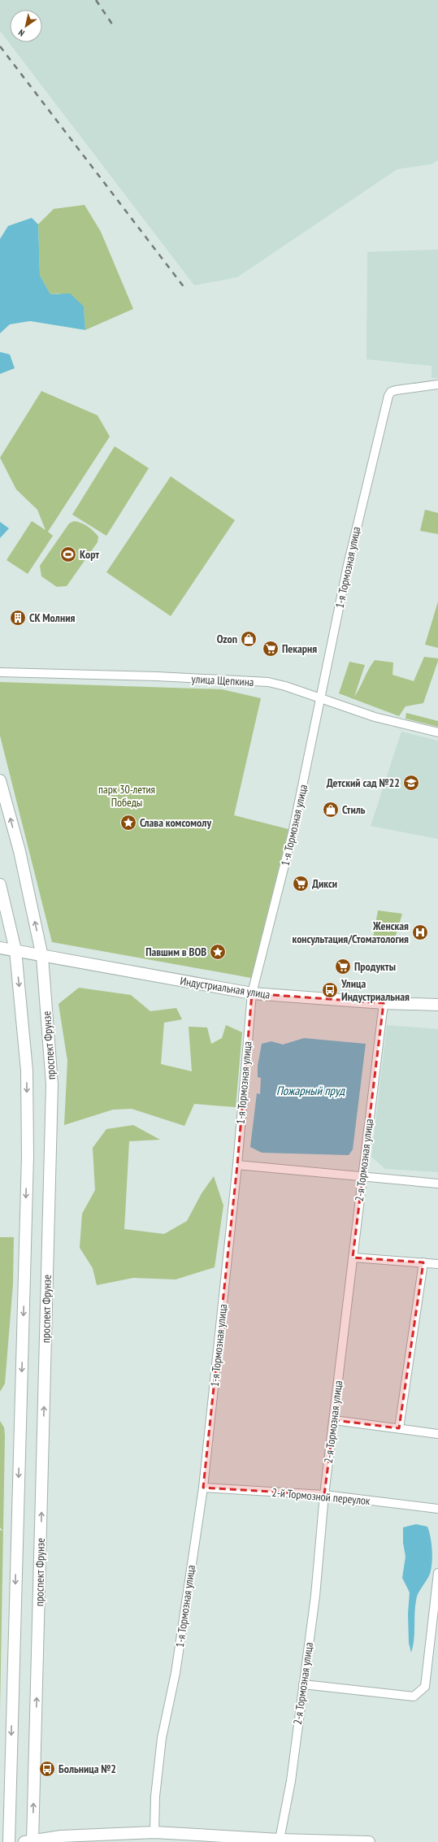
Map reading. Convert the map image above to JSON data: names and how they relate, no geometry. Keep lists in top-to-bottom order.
{
  "streets": {
    "main road": ["Индустриальная улица", "проспект Фрунзе"],
    "street": [
      "1-я Тормозная улица",
      "улица Щепкина",
      "2-я Тормозная улица",
      "2-й Тормозной переулок"
    ]
  },
  "crossings": [
    ["1-я Тормозная улица", "улица Щепкина"],
    ["1-я Тормозная улица", "Индустриальная улица"],
    ["1-я Тормозная улица", "2-й Тормозной переулок"],
    ["Индустриальная улица", "проспект Фрунзе"],
    ["Индустриальная улица", "2-я Тормозная улица"],
    ["2-я Тормозная улица", "2-й Тормозной переулок"]
  ],
  "water": ["Пожарный пруд"],
  "parks": ["парк 30-летия Победы"],
  "places": {
    "sports": ["Корт"],
    "building": ["СК Молния"],
    "shop": ["Ozon", "Стиль"],
    "supermarket": ["Пекарня", "Дикси", "Продукты"],
    "school or university": ["Детский сад №22"],
    "place": ["Слава комсомолу", "Павшим в ВОВ"],
    "hospital": ["Женская консультация/Стоматология"],
    "bus stop": ["Улица Индустриальная", "Больница №2"]
  },
  "north": "bottom left"
}
